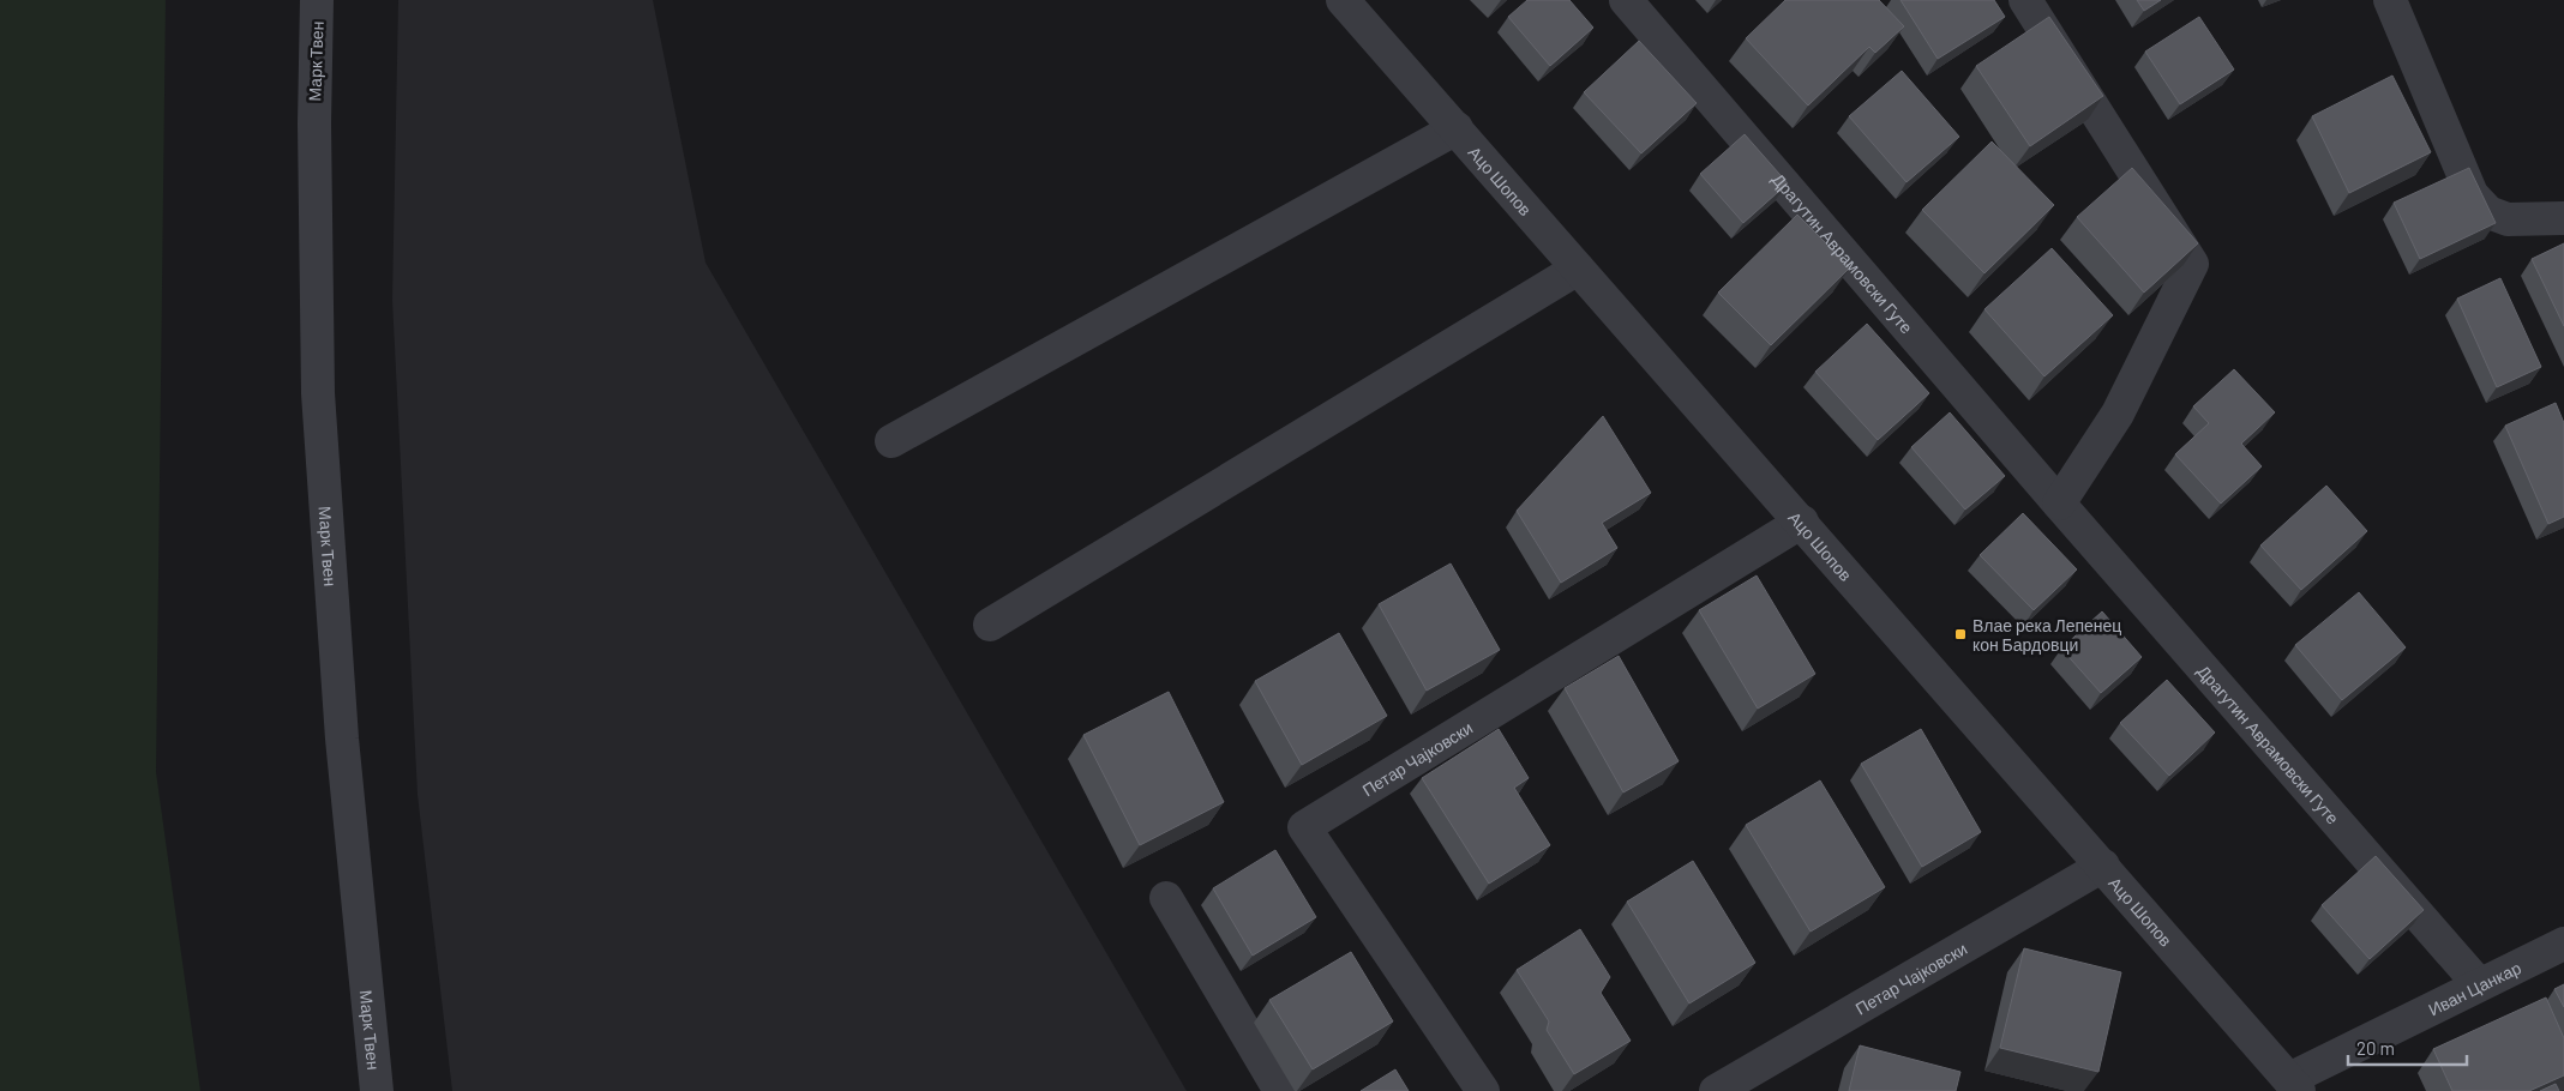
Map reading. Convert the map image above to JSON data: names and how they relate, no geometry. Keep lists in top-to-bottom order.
{
  "streets": {
    "street": [
      "Марк Твен",
      "Ацо Шопов",
      "Драгутин Аврамовски Гуте",
      "Петар Чајковски",
      "Иван Цанкар"
    ]
  },
  "crossings": [
    ["Ацо Шопов", "Петар Чајковски"],
    ["Ацо Шопов", "Иван Цанкар"],
    ["Драгутин Аврамовски Гуте", "Иван Цанкар"]
  ],
  "places": {
    "transit": ["Влае река Лепенец кон Бардовци"]
  },
  "scale_bar": "20 m"
}
